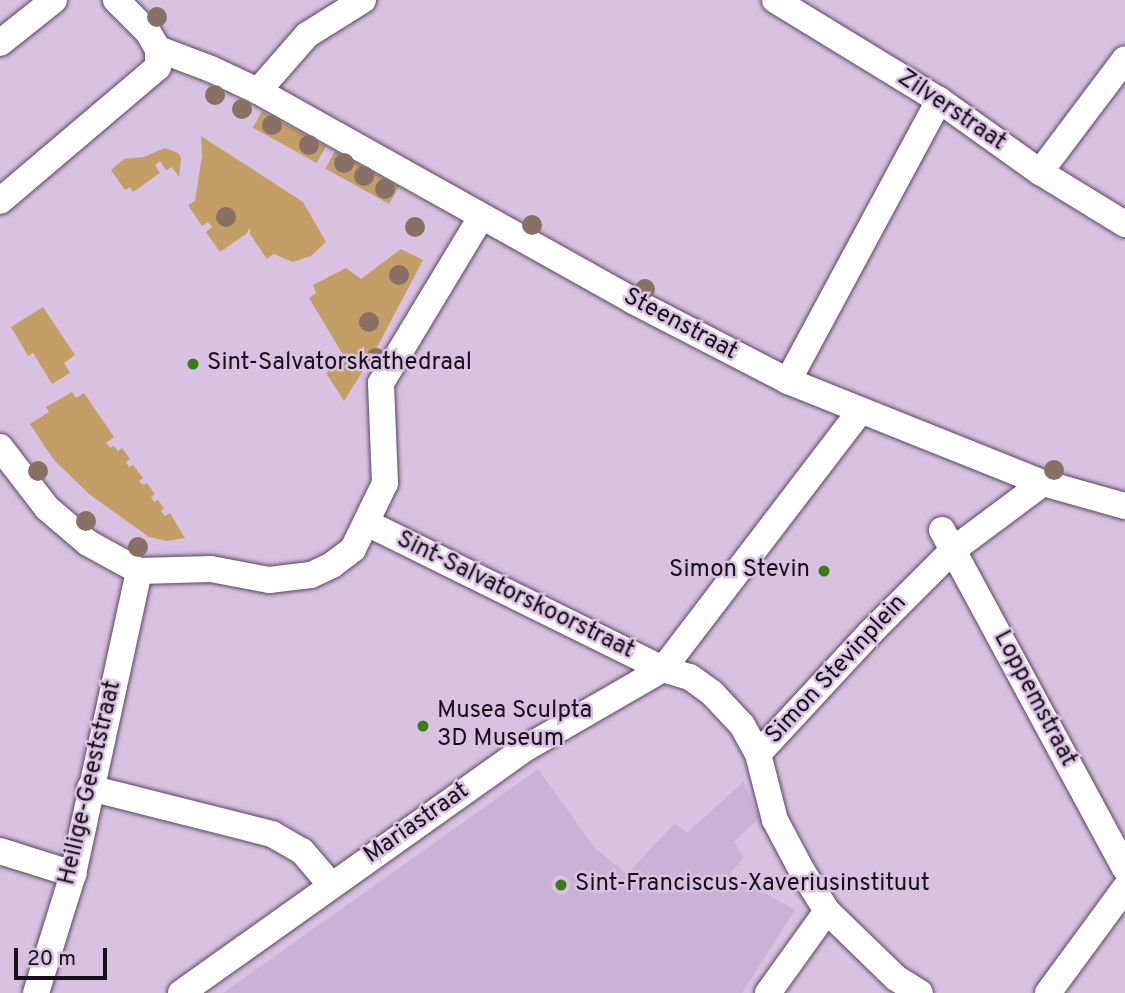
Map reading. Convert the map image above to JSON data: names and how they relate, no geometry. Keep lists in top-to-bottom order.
{
  "streets": {
    "street": [
      "Zilverstraat",
      "Steenstraat",
      "Sint-Salvatorskoorstraat",
      "Simon Stevinplein",
      "Loppemstraat",
      "Heilige-Geeststraat",
      "Mariastraat"
    ]
  },
  "crossings": [
    ["Steenstraat", "Simon Stevinplein"],
    ["Sint-Salvatorskoorstraat", "Simon Stevinplein"],
    ["Sint-Salvatorskoorstraat", "Mariastraat"],
    ["Simon Stevinplein", "Loppemstraat"],
    ["Simon Stevinplein", "Mariastraat"]
  ],
  "places": [
    "Sint-Salvatorskathedraal",
    "Simon Stevin",
    "Musea Sculpta 3D Museum",
    "Sint-Franciscus-Xaveriusinstituut"
  ],
  "scale_bar": "20 m"
}
